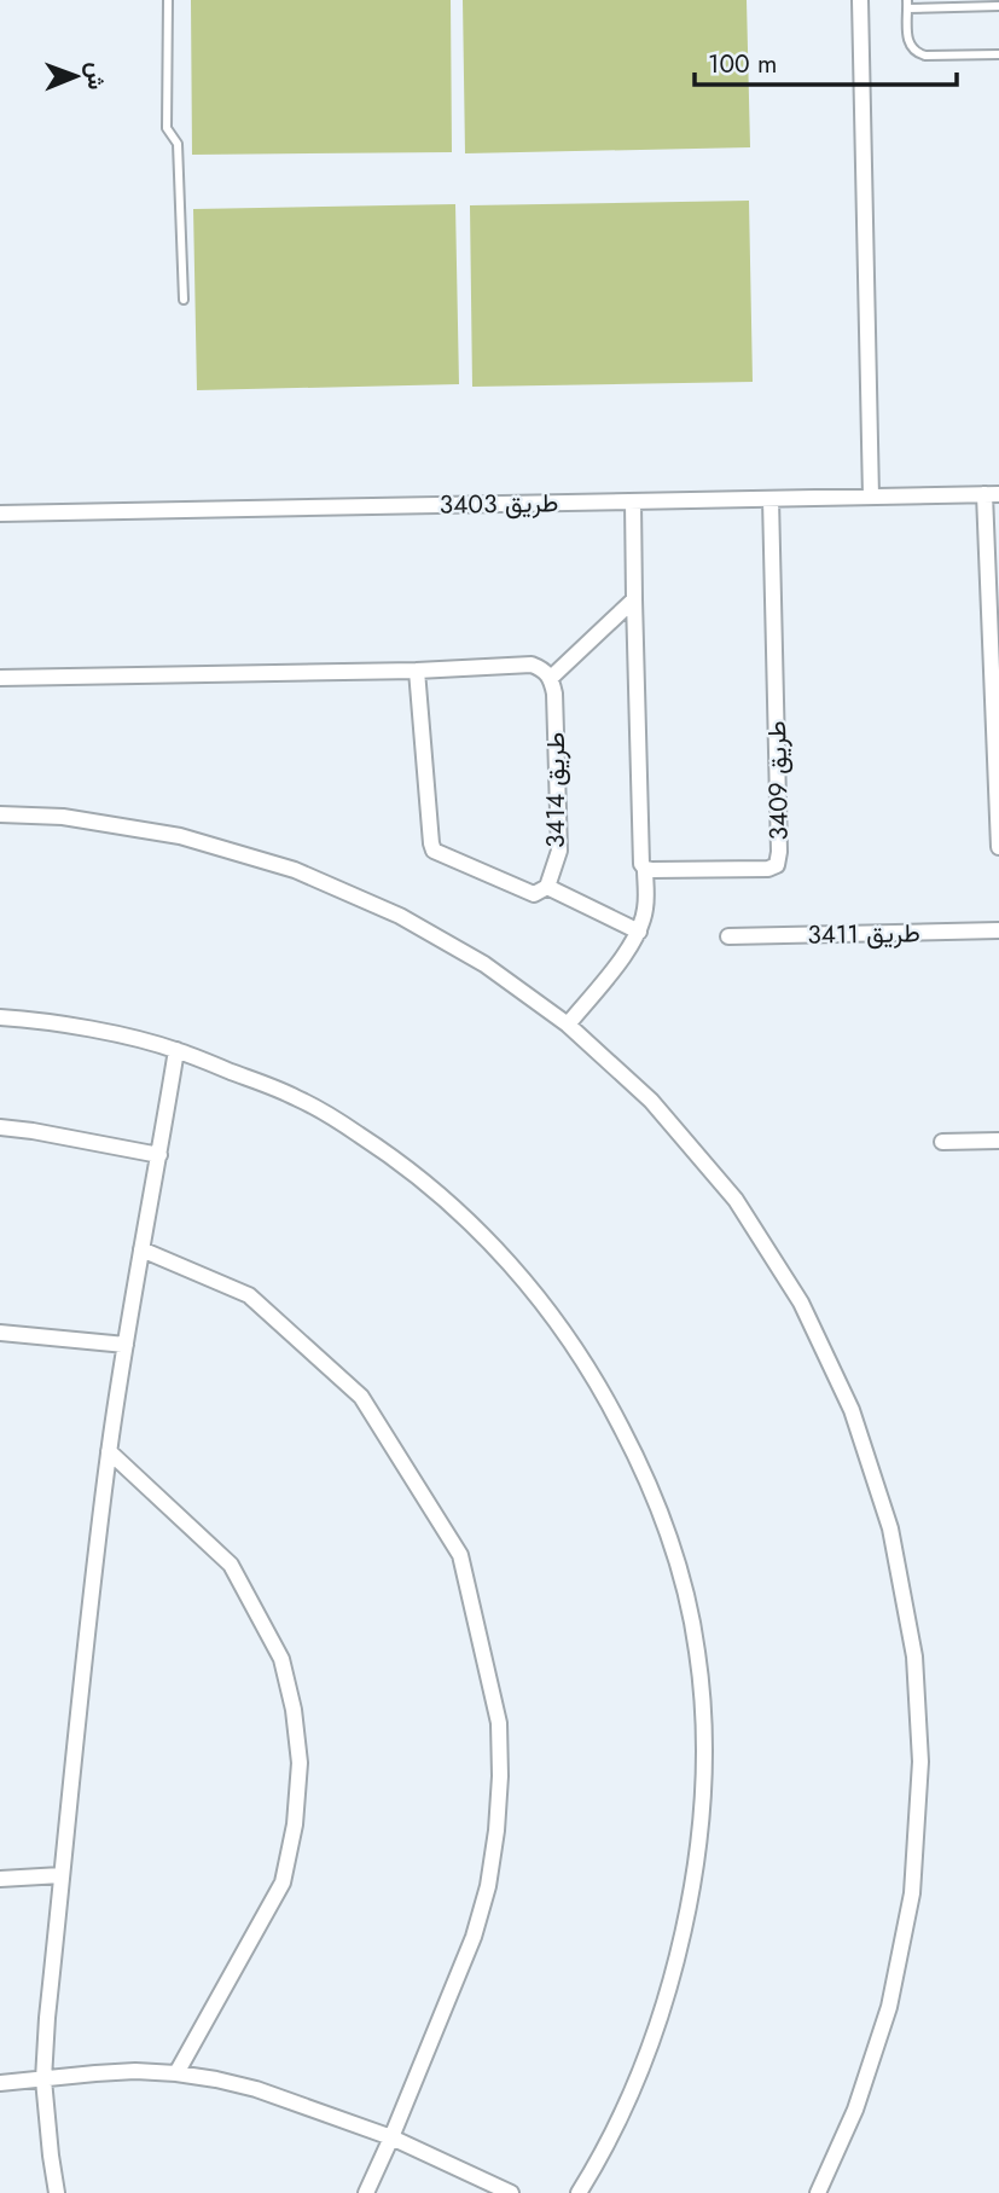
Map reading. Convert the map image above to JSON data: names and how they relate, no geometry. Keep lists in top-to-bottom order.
{
  "streets": {
    "street": [
      "طريق 3403",
      "طريق 3409",
      "طريق 3414",
      "طريق 3411"
    ]
  },
  "crossings": [
    ["طريق 3403", "طريق 3409"]
  ],
  "scale_bar": "100 m",
  "north": "right"
}
